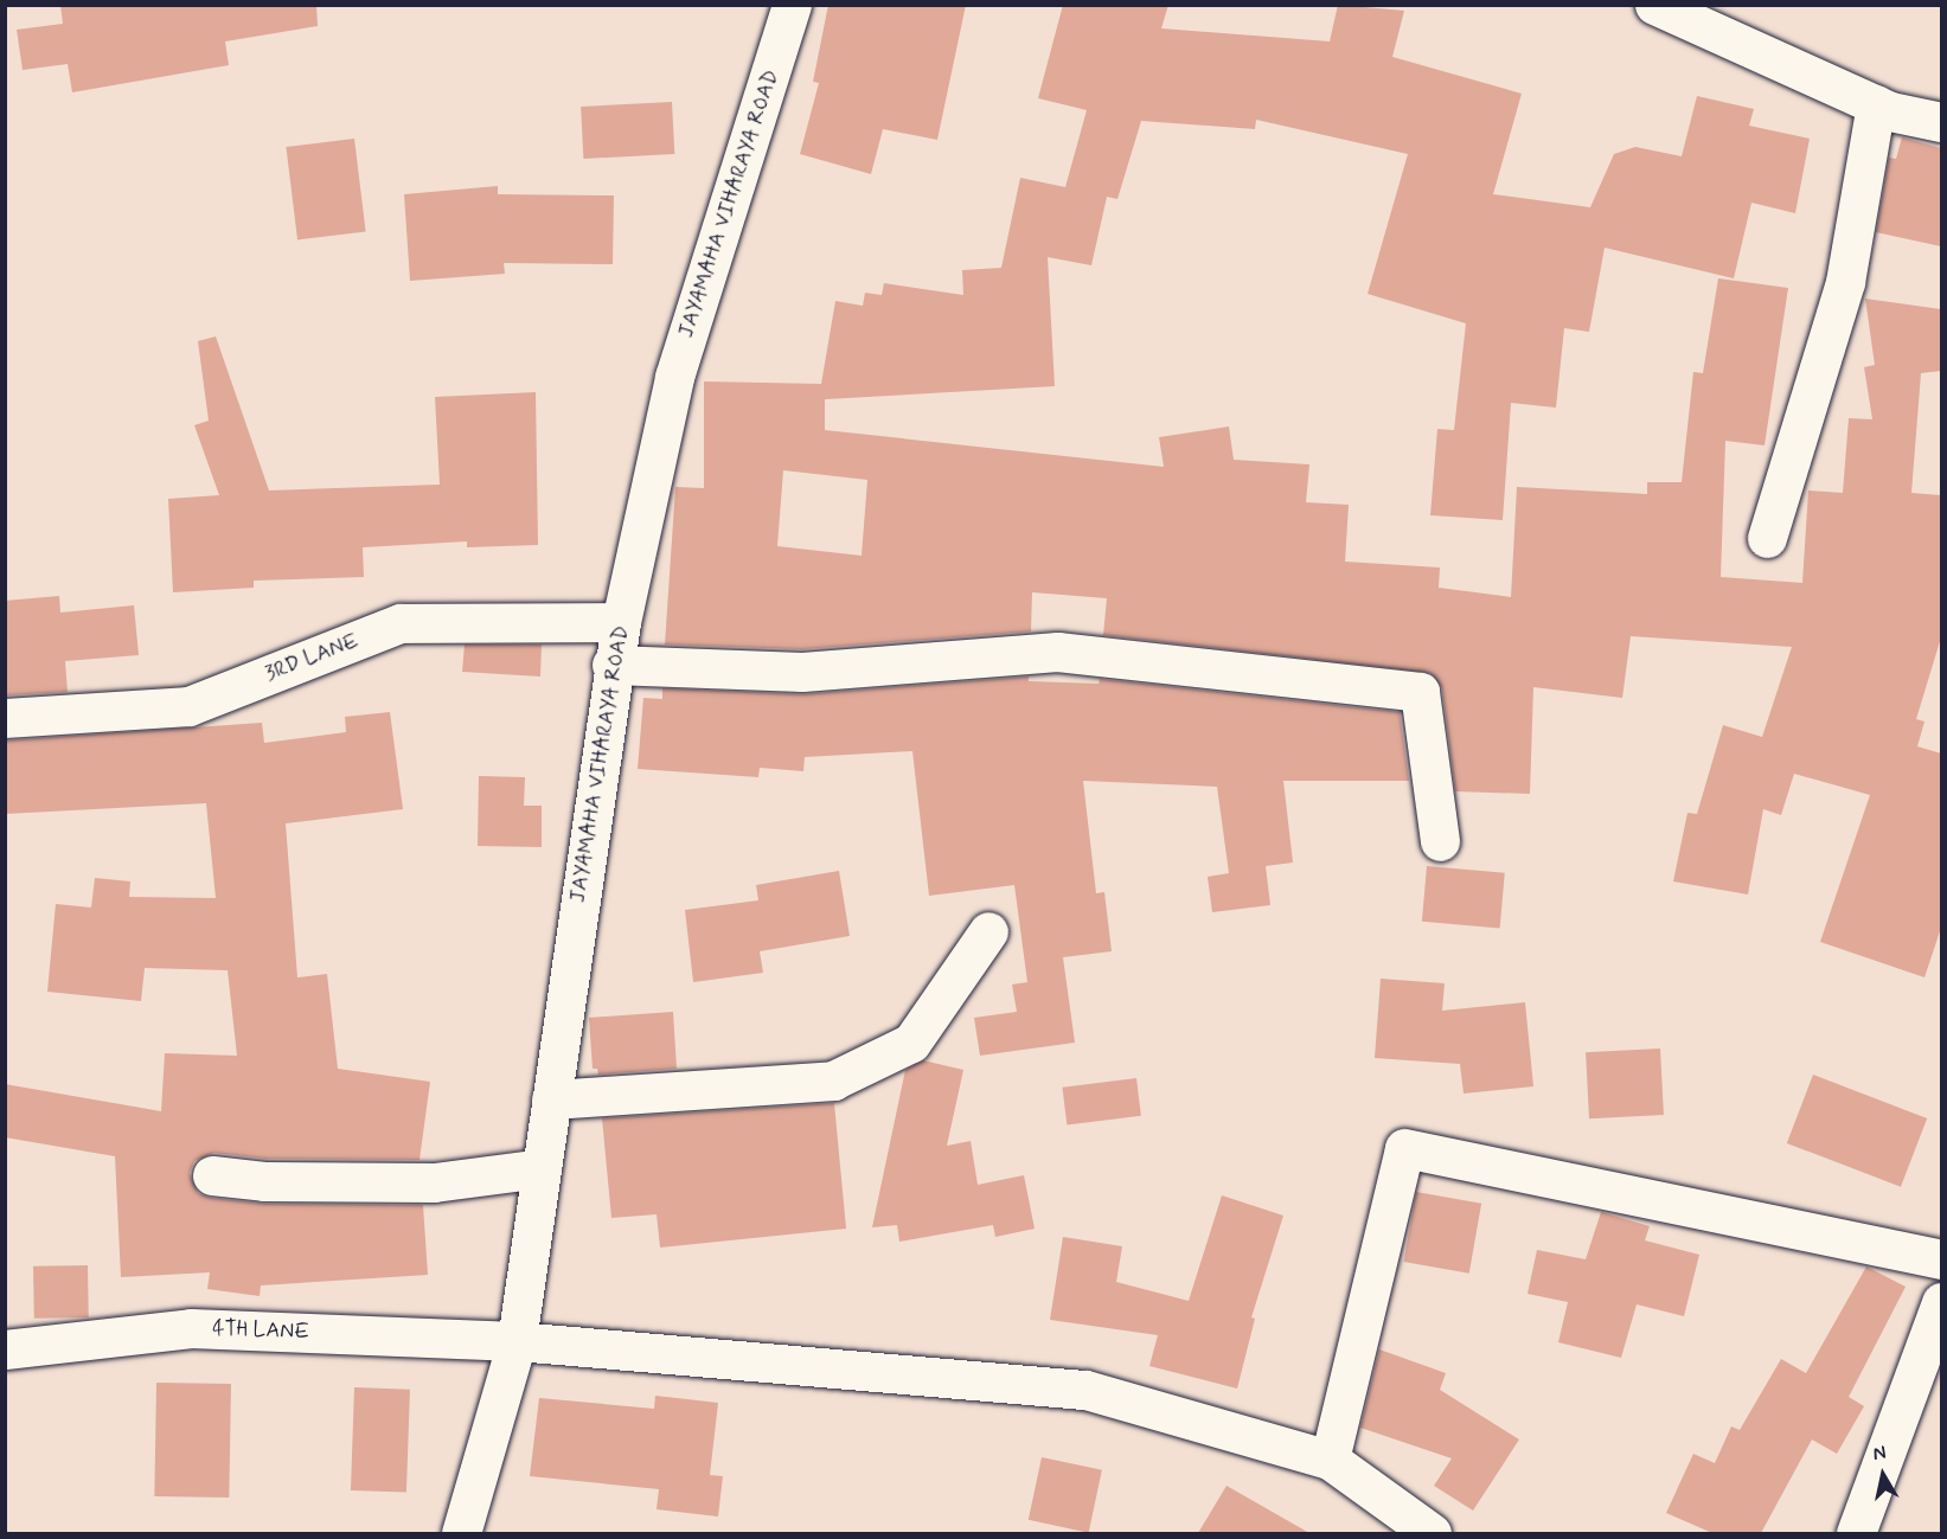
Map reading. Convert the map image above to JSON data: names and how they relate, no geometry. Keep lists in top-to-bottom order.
{
  "streets": {
    "street": ["JAYAMAHA VIHARAYA ROAD", "3RD LANE", "4TH LANE"]
  },
  "crossings": [
    ["JAYAMAHA VIHARAYA ROAD", "3RD LANE"],
    ["JAYAMAHA VIHARAYA ROAD", "4TH LANE"]
  ],
  "north": "top"
}
